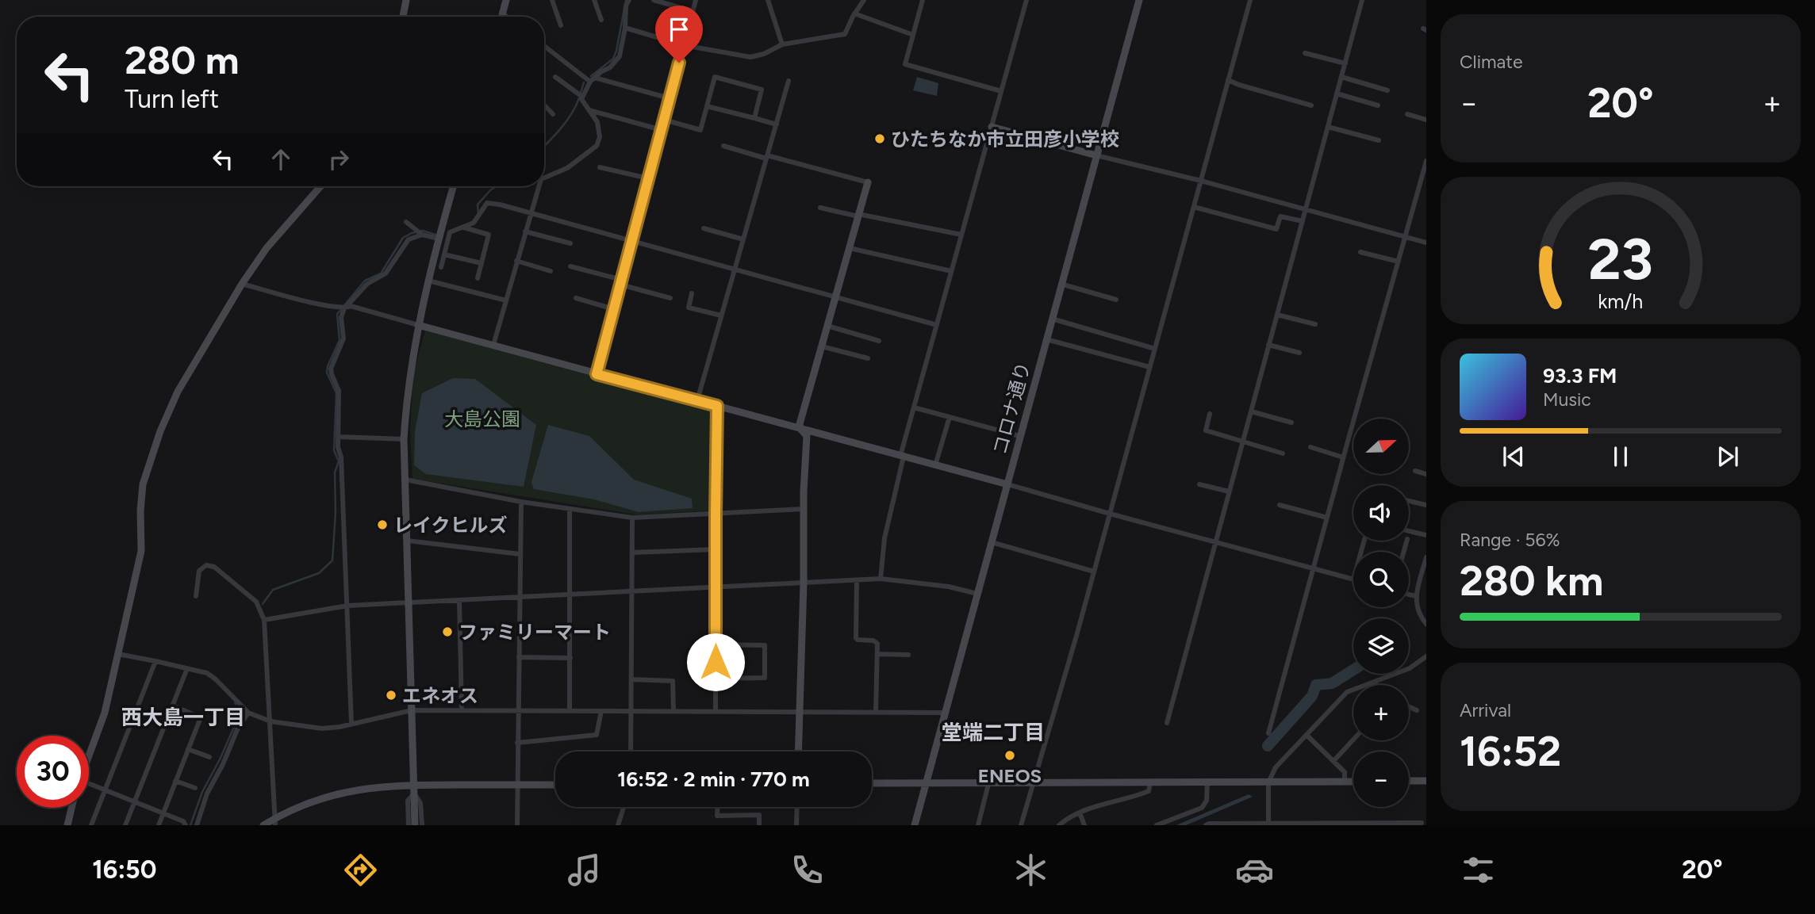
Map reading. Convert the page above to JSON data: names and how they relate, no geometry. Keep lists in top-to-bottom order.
{
  "streets": {
    "street": ["コロナ通り"]
  },
  "districts": ["西大島一丁目", "堂端二丁目"],
  "parks": ["大島公園"],
  "places": [
    "ひたちなか市立田彦小学校",
    "レイクヒルズ",
    "ファミリーマート",
    "エネオス",
    "ENEOS"
  ],
  "north": "right",
  "page": {
    "tile": [
      "Climate",
      ["Range · 56%", "280 km"],
      ["Arrival", "16:52"]
    ],
    "turn": ["280 m", "Turn left"],
    "heat": ["−", "20°", "+"],
    "song": ["93.3 FM", "Music"],
    "map_buttons": ["+", "−"],
    "limit": "30",
    "trip": "16:52 · 2 min · 770 m",
    "tabs": ["16:50", "20°"],
    "gauge": ["23", "km/h"]
  }
}
